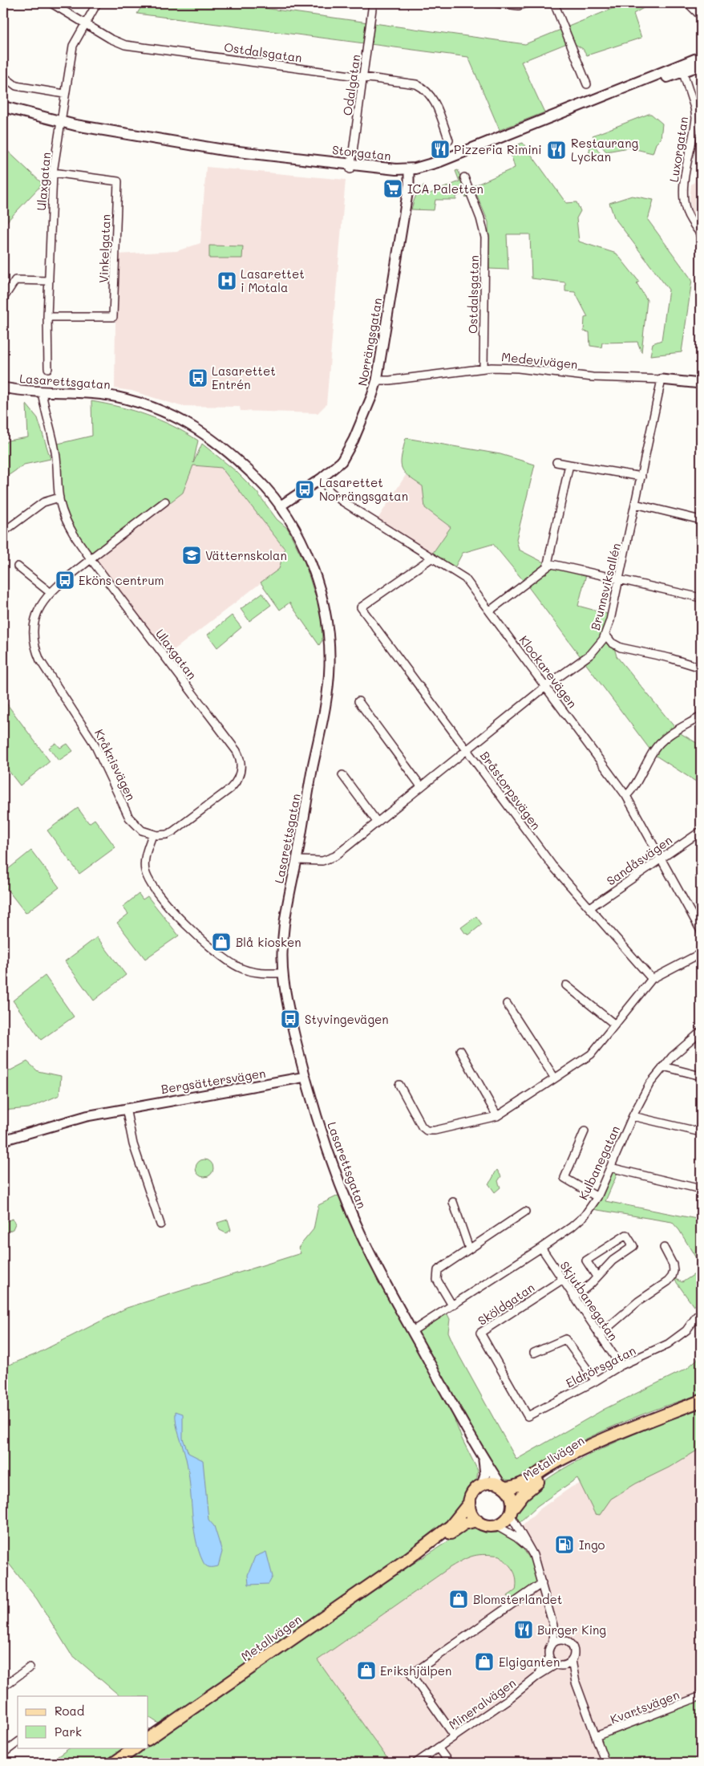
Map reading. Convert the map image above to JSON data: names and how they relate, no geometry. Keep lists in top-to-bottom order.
{
  "streets": {
    "main road": ["Storgatan", "Metallvägen"],
    "street": [
      "Ostdalsgatan",
      "Odalgatan",
      "Luxorgatan",
      "Ulaxgatan",
      "Vinkelgatan",
      "Norrängsgatan",
      "Medevivägen",
      "Lasarettsgatan",
      "Brunnsviksallén",
      "Klockarevägen",
      "Kråkrisvägen",
      "Bråstorpsvägen",
      "Sandåsvägen",
      "Bergsättersvägen",
      "Kulbanegatan",
      "Skjutbanegatan",
      "Sköldgatan",
      "Eldrörsgatan",
      "Mineralvägen",
      "Kvartsvägen"
    ]
  },
  "crossings": [
    ["Ostdalsgatan", "Odalgatan"],
    ["Ostdalsgatan", "Ulaxgatan"],
    ["Ostdalsgatan", "Medevivägen"],
    ["Odalgatan", "Storgatan"],
    ["Luxorgatan", "Storgatan"],
    ["Storgatan", "Ulaxgatan"],
    ["Storgatan", "Norrängsgatan"],
    ["Ulaxgatan", "Vinkelgatan"],
    ["Ulaxgatan", "Lasarettsgatan"],
    ["Ulaxgatan", "Kråkrisvägen"],
    ["Norrängsgatan", "Medevivägen"],
    ["Norrängsgatan", "Lasarettsgatan"],
    ["Norrängsgatan", "Klockarevägen"],
    ["Medevivägen", "Brunnsviksallén"],
    ["Lasarettsgatan", "Brunnsviksallén"],
    ["Lasarettsgatan", "Bergsättersvägen"],
    ["Lasarettsgatan", "Kulbanegatan"],
    ["Lasarettsgatan", "Metallvägen"],
    ["Brunnsviksallén", "Klockarevägen"],
    ["Brunnsviksallén", "Bråstorpsvägen"],
    ["Klockarevägen", "Bråstorpsvägen"],
    ["Klockarevägen", "Sandåsvägen"],
    ["Bråstorpsvägen", "Sandåsvägen"],
    ["Kulbanegatan", "Skjutbanegatan"],
    ["Skjutbanegatan", "Sköldgatan"],
    ["Skjutbanegatan", "Eldrörsgatan"],
    ["Sköldgatan", "Eldrörsgatan"]
  ],
  "places": {
    "restaurant": ["Pizzeria Rimini", "Restaurang Lyckan", "Burger King"],
    "supermarket": ["ICA Paletten"],
    "hospital": ["Lasarettet i Motala"],
    "bus stop": [
      "Lasarettet Entrén",
      "Lasarettet Norrängsgatan",
      "Eköns centrum",
      "Styvingevägen"
    ],
    "school or university": ["Vätternskolan"],
    "shop": [
      "Blå kiosken",
      "Blomsterlandet",
      "Elgiganten",
      "Erikshjälpen"
    ],
    "fuel station": ["Ingo"]
  },
  "legend": ["Road", "Park"]
}
